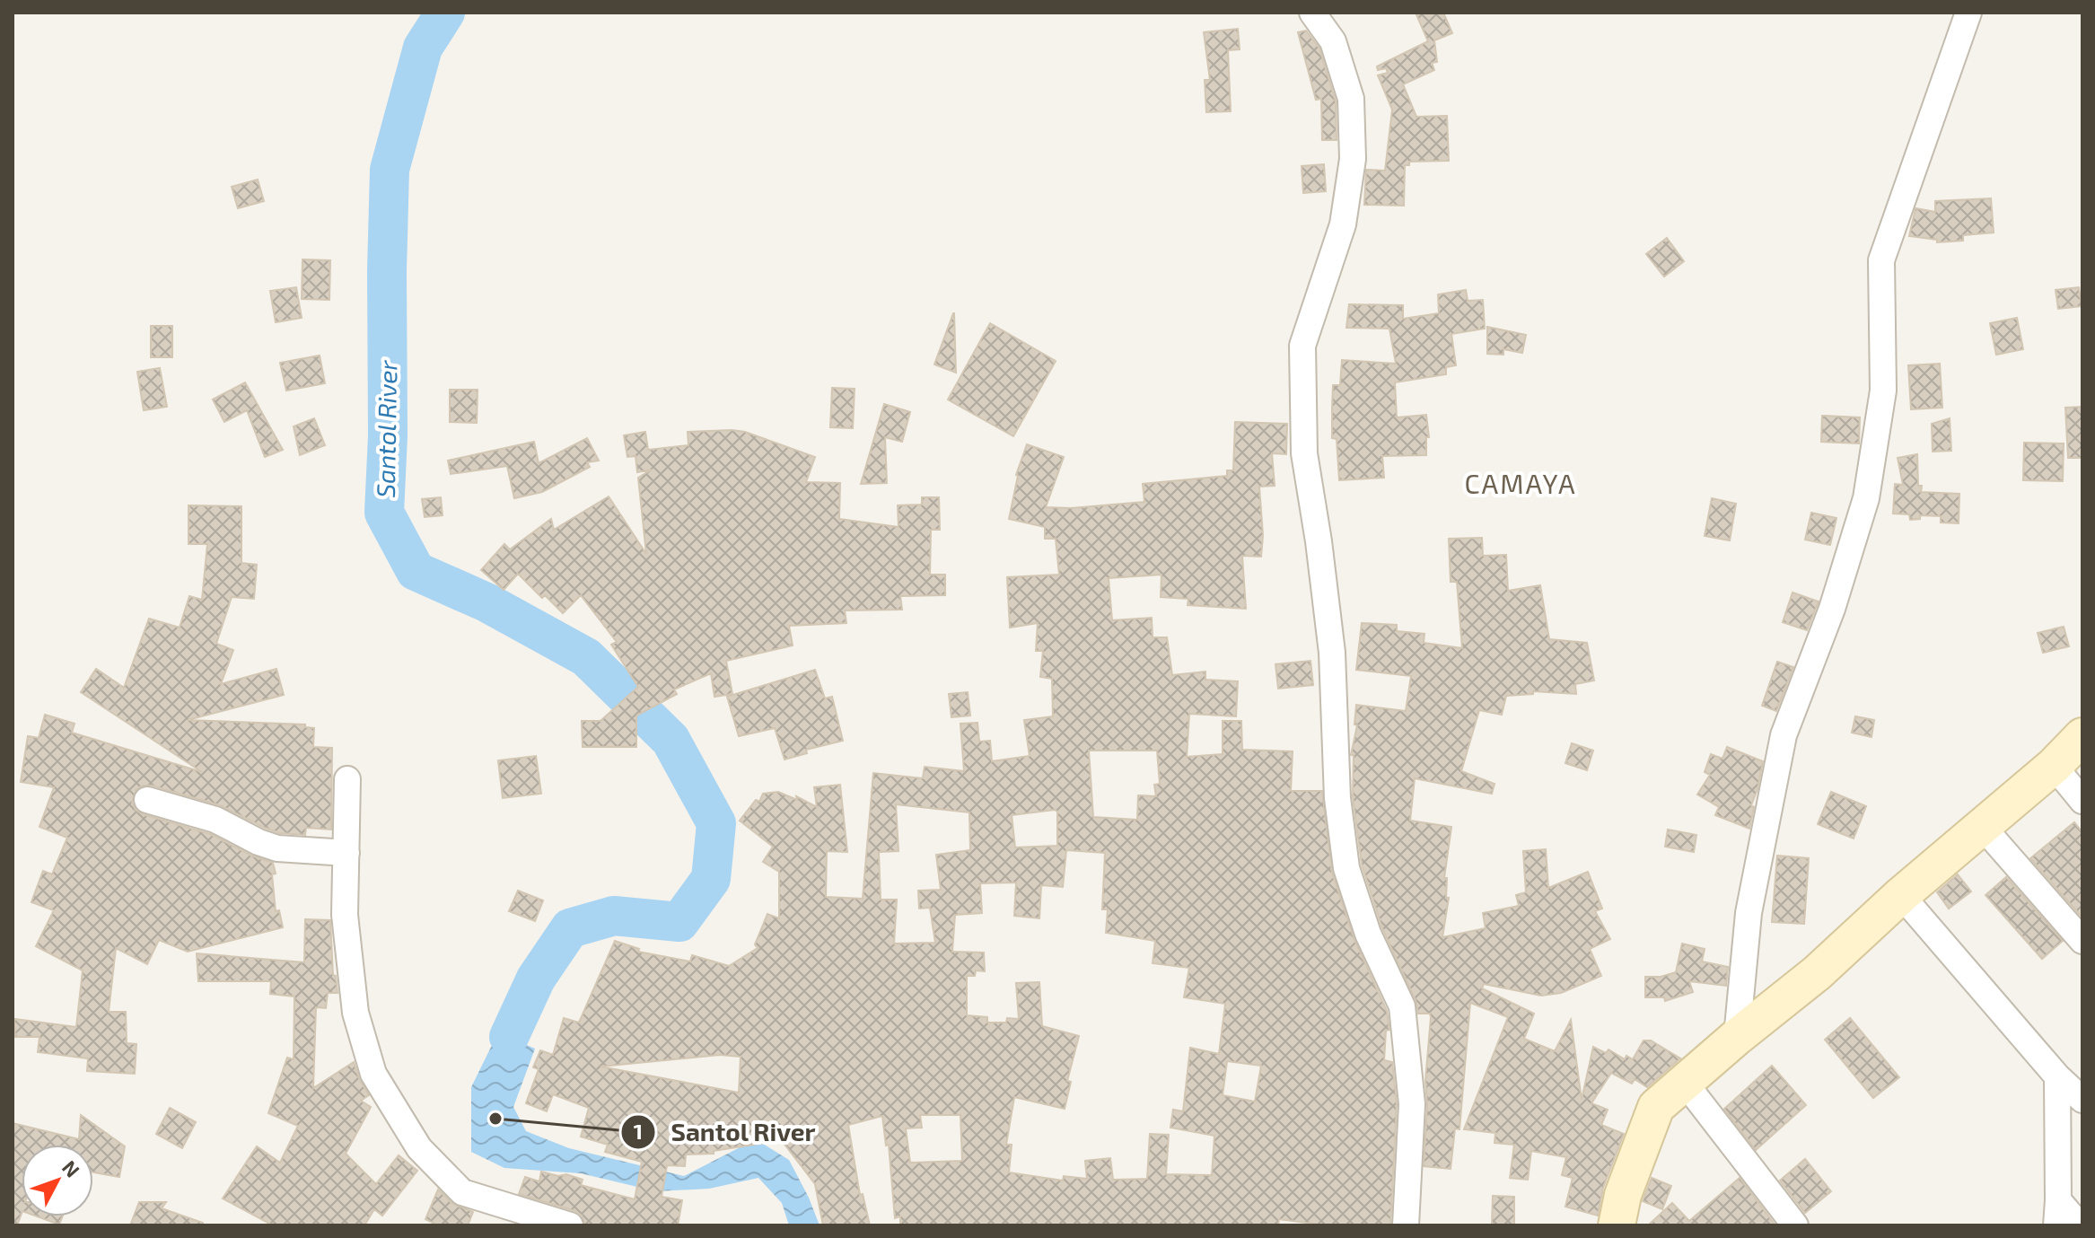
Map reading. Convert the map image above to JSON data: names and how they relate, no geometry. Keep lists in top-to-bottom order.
{
  "districts": ["CAMAYA"],
  "water": ["Santol River"],
  "places": ["Santol River"],
  "north": "top right"
}
